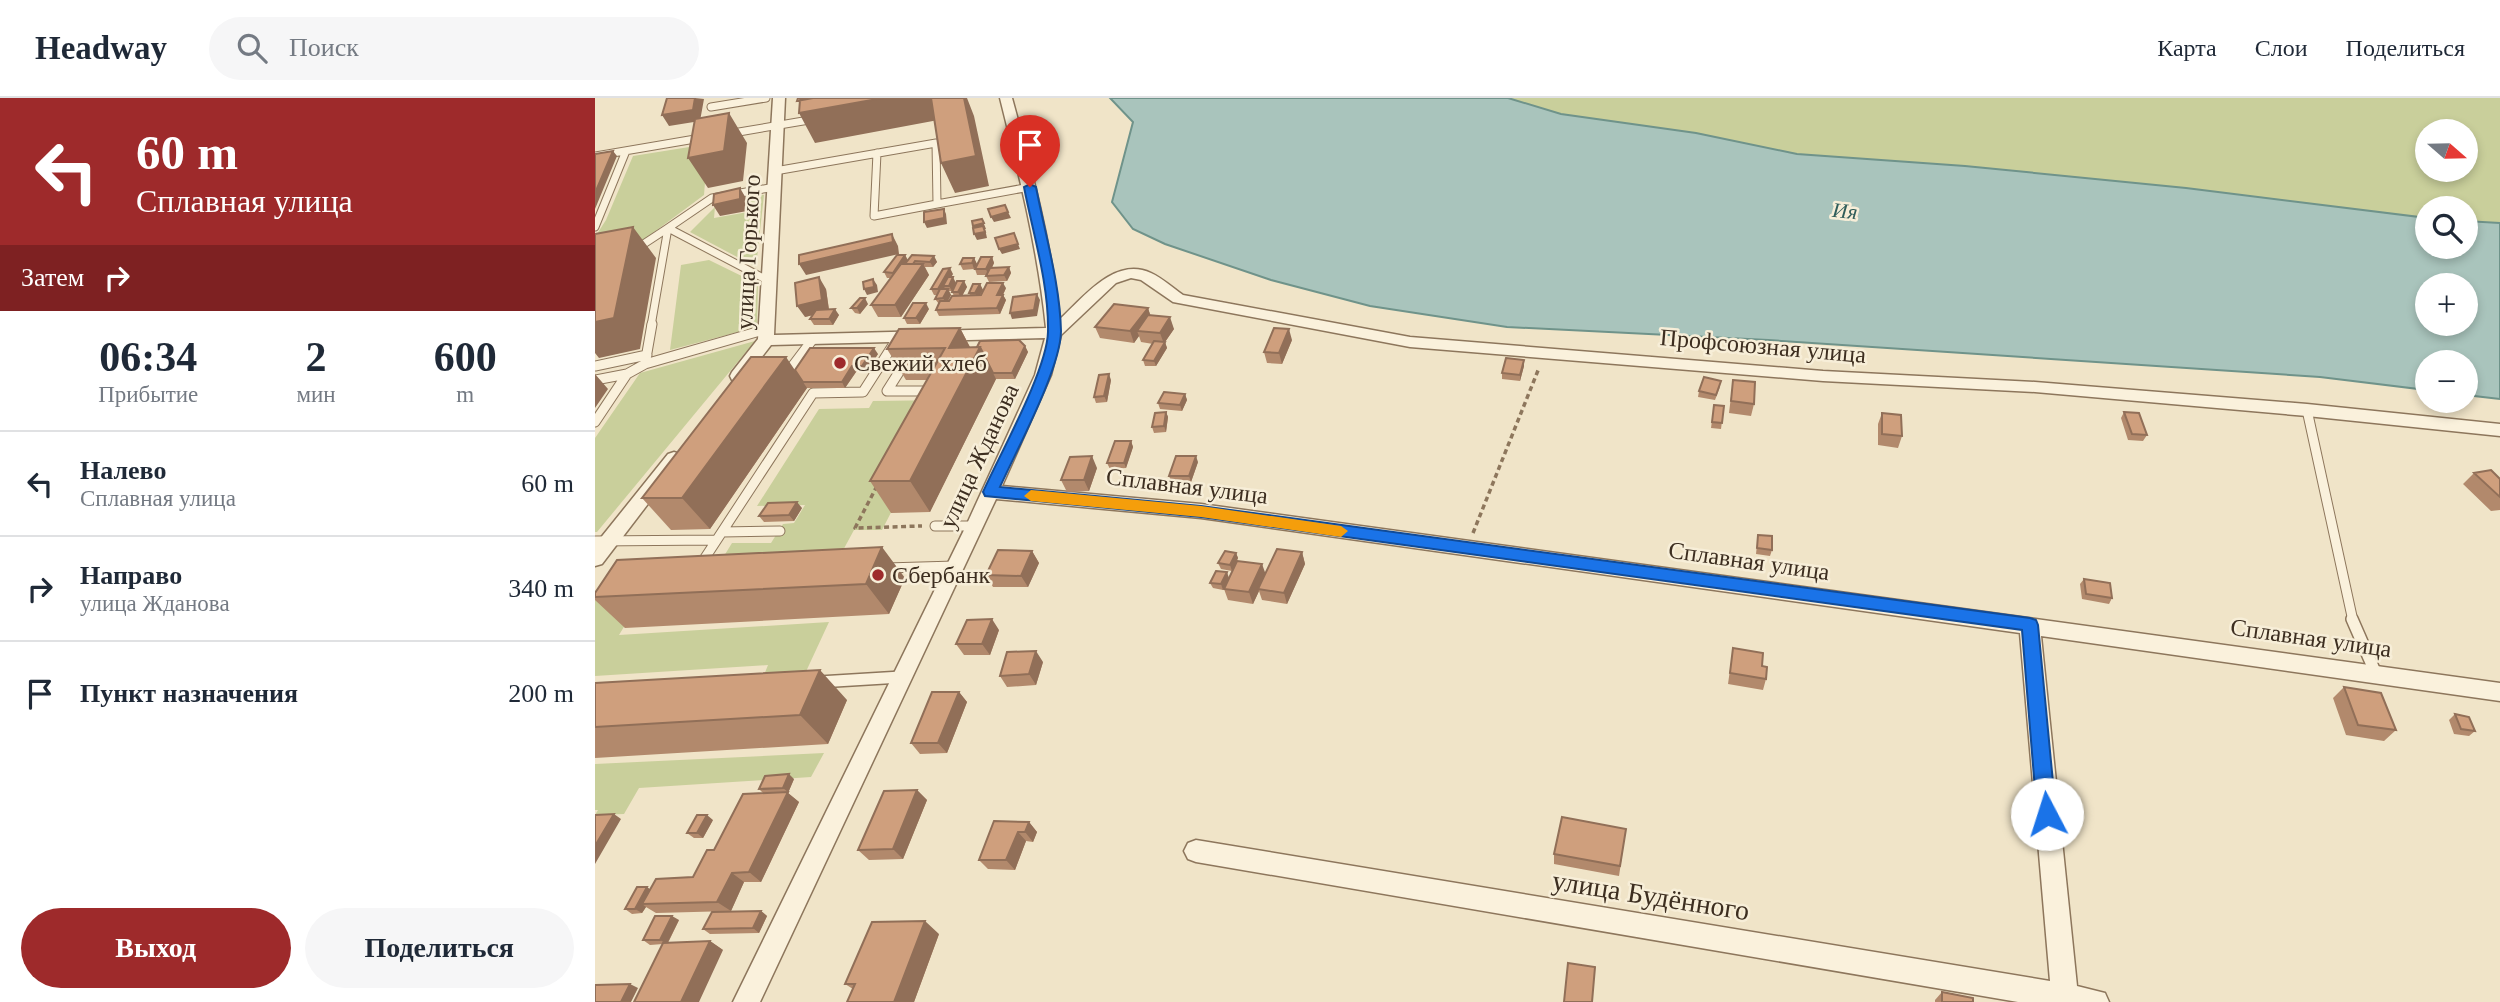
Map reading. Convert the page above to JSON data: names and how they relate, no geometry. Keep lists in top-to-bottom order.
{
  "streets": {
    "street": [
      "улица Горького",
      "Профсоюзная улица",
      "улица Жданова",
      "Сплавная улица",
      "улица Будённого"
    ]
  },
  "crossings": [
    ["Профсоюзная улица", "улица Жданова"],
    ["улица Жданова", "Сплавная улица"]
  ],
  "water": ["Ия"],
  "places": ["Свежий хлеб", "Сбербанк"],
  "north": "right",
  "page": {
    "header": "Headway",
    "search": "Поиск",
    "nav": ["Карта", "Слои", "Поделиться"],
    "turn": ["60 m", "Сплавная улица"],
    "map_buttons": ["+", "−"],
    "then": "Затем",
    "eta": [
      "06:34",
      "Прибытие",
      "2",
      "мин",
      "600",
      "m"
    ],
    "list": [
      {
        "name": "Налево",
        "note": "Сплавная улица",
        "value": "60 m"
      },
      {
        "name": "Направо",
        "note": "улица Жданова",
        "value": "340 m"
      },
      {
        "name": "Пункт назначения",
        "value": "200 m"
      }
    ],
    "buttons": ["Выход", "Поделиться"]
  }
}
